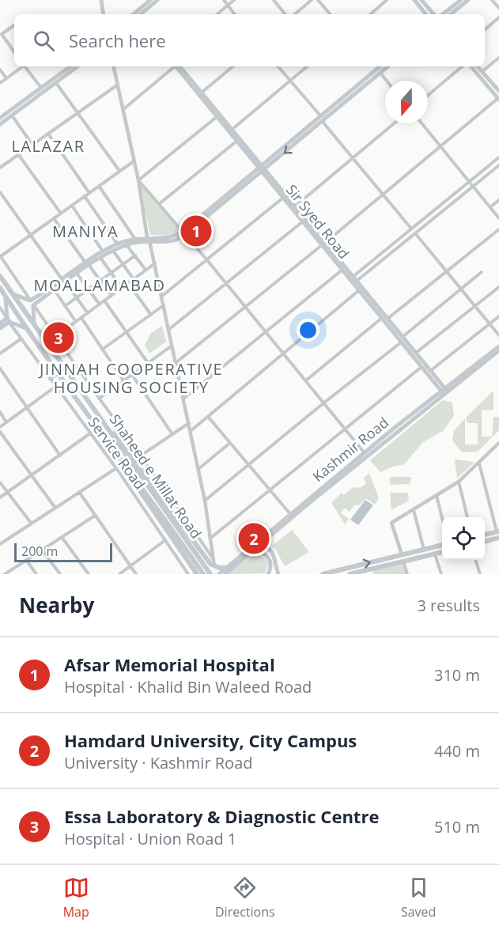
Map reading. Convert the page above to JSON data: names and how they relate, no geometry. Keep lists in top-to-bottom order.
{
  "streets": {
    "main road": ["Sir Syed Road", "Kashmir Road", "Shaheed e Millat Road"],
    "street": ["Service Road"]
  },
  "crossings": [
    ["Sir Syed Road", "Kashmir Road"]
  ],
  "districts": [
    "LALAZAR",
    "MANIYA",
    "MOALLAMABAD",
    "JINNAH COOPERATIVE HOUSING SOCIETY"
  ],
  "scale_bar": "200 m",
  "north": "bottom",
  "page": {
    "search": "Search here",
    "pins": ["1", "3", "2"],
    "scale": "200 m",
    "heading": ["Nearby", "3 results"],
    "list": [
      {
        "mark": "1",
        "name": "Afsar Memorial Hospital",
        "note": "Hospital · Khalid Bin Waleed Road",
        "value": "310 m"
      },
      {
        "mark": "2",
        "name": "Hamdard University, City Campus",
        "note": "University · Kashmir Road",
        "value": "440 m"
      },
      {
        "mark": "3",
        "name": "Essa Laboratory & Diagnostic Centre",
        "note": "Hospital · Union Road 1",
        "value": "510 m"
      }
    ],
    "nav": ["Map", "Directions", "Saved"]
  }
}
